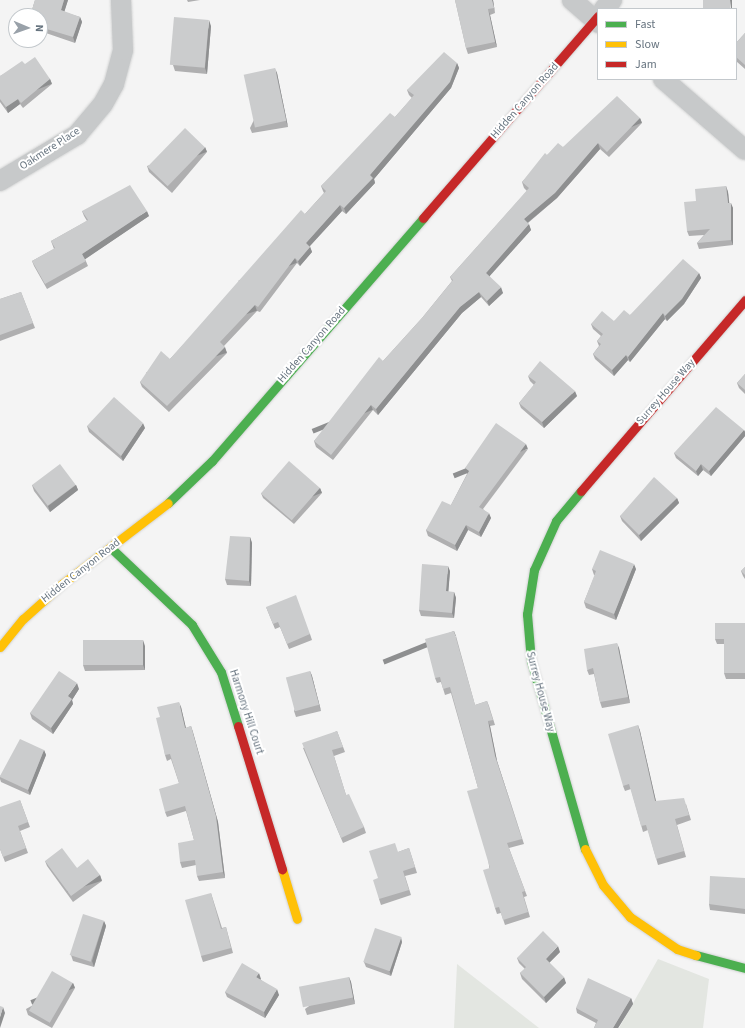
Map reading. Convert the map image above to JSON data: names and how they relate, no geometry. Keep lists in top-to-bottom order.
{
  "streets": {
    "street": [
      "Hidden Canyon Road",
      "Oakmere Place",
      "Surrey House Way",
      "Harmony Hill Court"
    ]
  },
  "crossings": [
    ["Hidden Canyon Road", "Harmony Hill Court"]
  ],
  "legend": ["Fast", "Slow", "Jam"],
  "north": "right"
}
